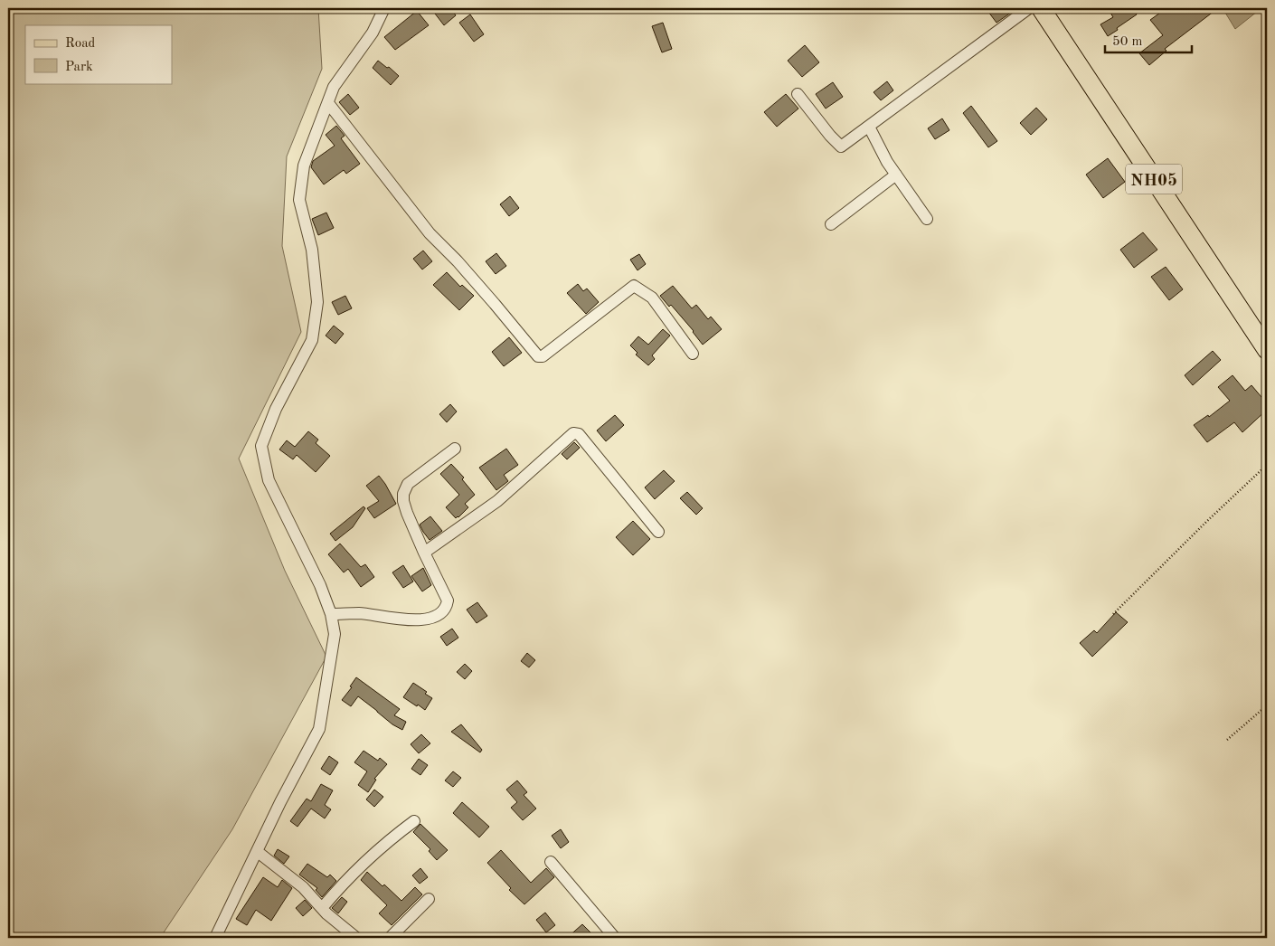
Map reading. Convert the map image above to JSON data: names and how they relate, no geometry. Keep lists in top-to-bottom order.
{
  "streets": {
    "main road": ["NH05"]
  },
  "legend": ["Road", "Park"],
  "scale_bar": "50 m"
}
